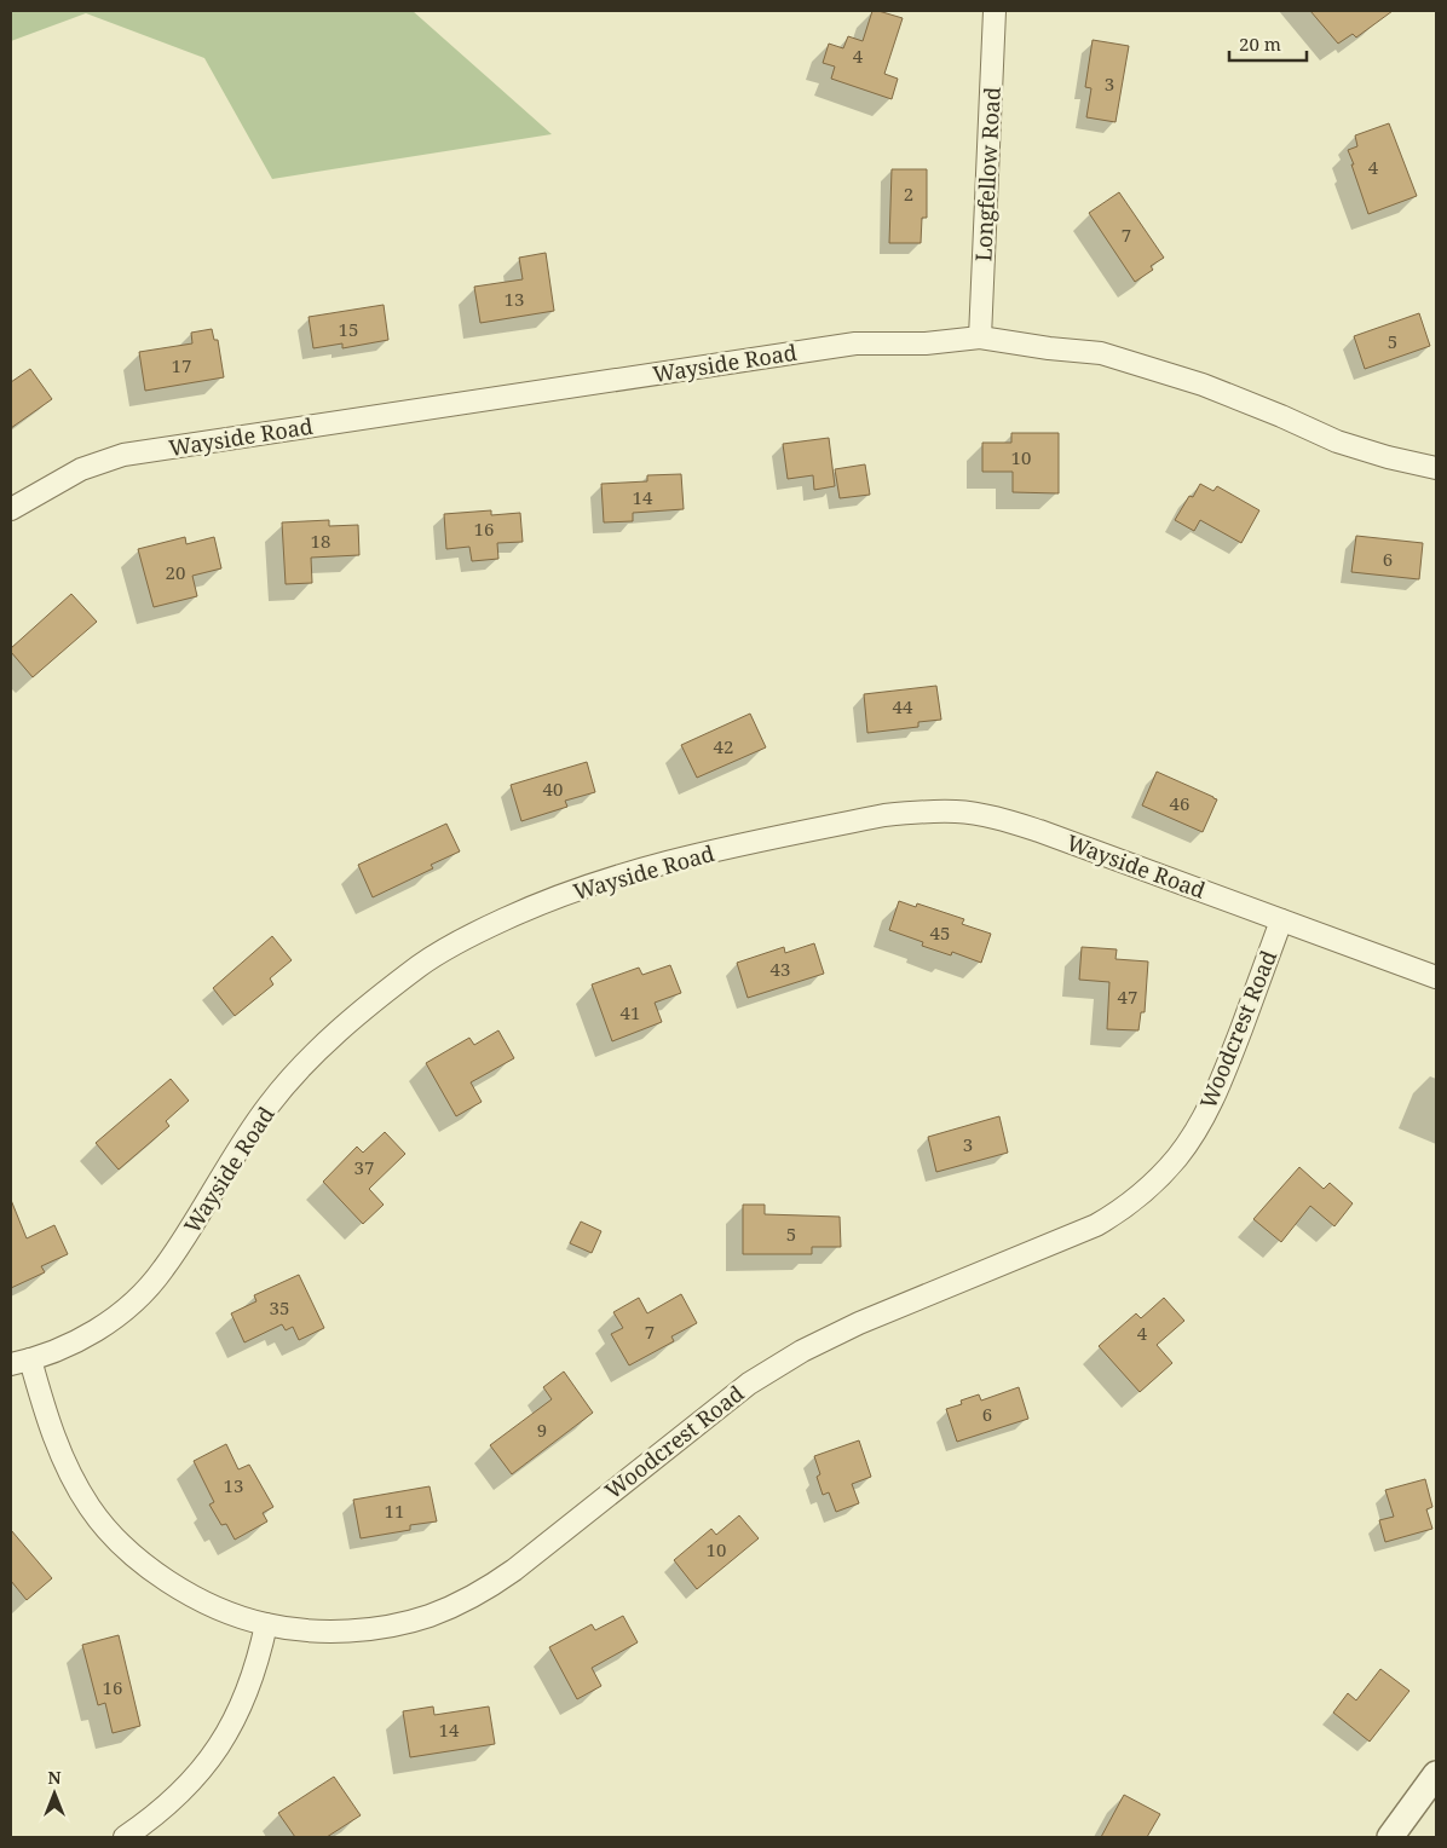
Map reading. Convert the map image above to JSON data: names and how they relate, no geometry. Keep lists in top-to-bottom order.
{
  "streets": {
    "street": ["Longfellow Road", "Wayside Road", "Woodcrest Road"]
  },
  "crossings": [
    ["Longfellow Road", "Wayside Road"],
    ["Wayside Road", "Woodcrest Road"]
  ],
  "house_numbers": [
    "4",
    "3",
    "4",
    "2",
    "7",
    "13",
    "15",
    "5",
    "17",
    "10",
    "14",
    "16",
    "18",
    "6",
    "20",
    "44",
    "42",
    "40",
    "46",
    "45",
    "43",
    "47",
    "41",
    "3",
    "37",
    "5",
    "35",
    "7",
    "4",
    "6",
    "9",
    "13",
    "11",
    "10",
    "16",
    "14"
  ],
  "scale_bar": "20 m",
  "north": "top"
}
